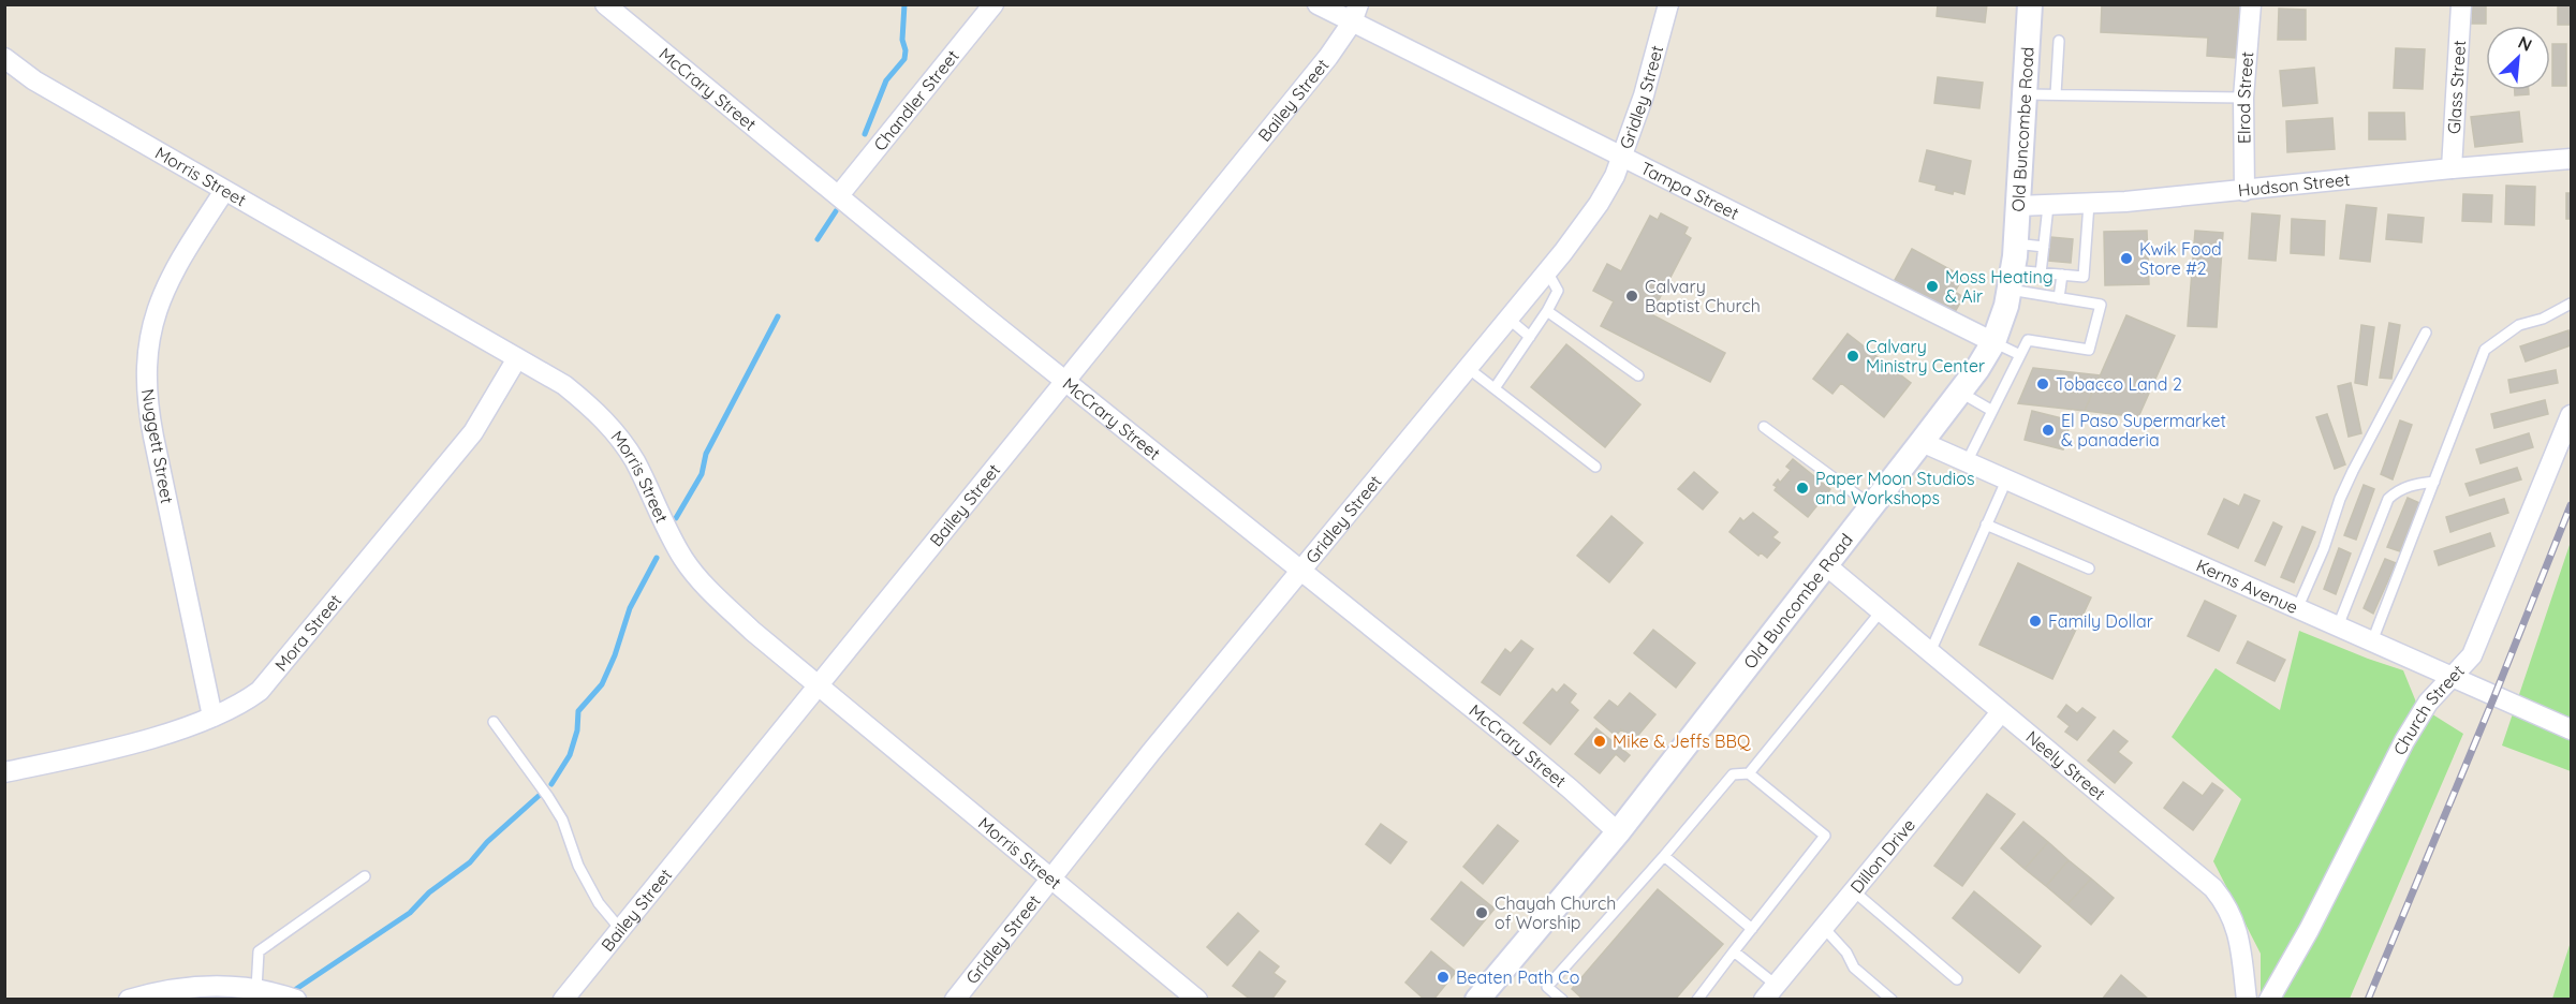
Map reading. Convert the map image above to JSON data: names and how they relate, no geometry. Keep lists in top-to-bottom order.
{
  "streets": {
    "street": [
      "Glass Street",
      "McCrary Street",
      "Gridley Street",
      "Elrod Street",
      "Bailey Street",
      "Chandler Street",
      "Old Buncombe Road",
      "Morris Street",
      "Hudson Street",
      "Tampa Street",
      "Nuggett Street",
      "Kerns Avenue",
      "Mora Street",
      "Church Street",
      "Neely Street",
      "Dillon Drive"
    ]
  },
  "crossings": [
    ["Glass Street", "Hudson Street"],
    ["McCrary Street", "Gridley Street"],
    ["McCrary Street", "Bailey Street"],
    ["McCrary Street", "Chandler Street"],
    ["McCrary Street", "Old Buncombe Road"],
    ["Gridley Street", "Morris Street"],
    ["Gridley Street", "Tampa Street"],
    ["Elrod Street", "Hudson Street"],
    ["Bailey Street", "Morris Street"],
    ["Bailey Street", "Tampa Street"],
    ["Old Buncombe Road", "Hudson Street"],
    ["Old Buncombe Road", "Tampa Street"],
    ["Old Buncombe Road", "Kerns Avenue"],
    ["Old Buncombe Road", "Neely Street"],
    ["Morris Street", "Nuggett Street"],
    ["Morris Street", "Mora Street"],
    ["Nuggett Street", "Mora Street"],
    ["Kerns Avenue", "Church Street"],
    ["Neely Street", "Dillon Drive"]
  ],
  "places": [
    "Kwik Food Store #2",
    "Moss Heating & Air",
    "Calvary Baptist Church",
    "Calvary Ministry Center",
    "Tobacco Land 2",
    "El Paso Supermarket & panaderia",
    "Paper Moon Studios and Workshops",
    "Family Dollar",
    "Mike & Jeffs BBQ",
    "Chayah Church of Worship",
    "Beaten Path Co"
  ],
  "north": "top right"
}
